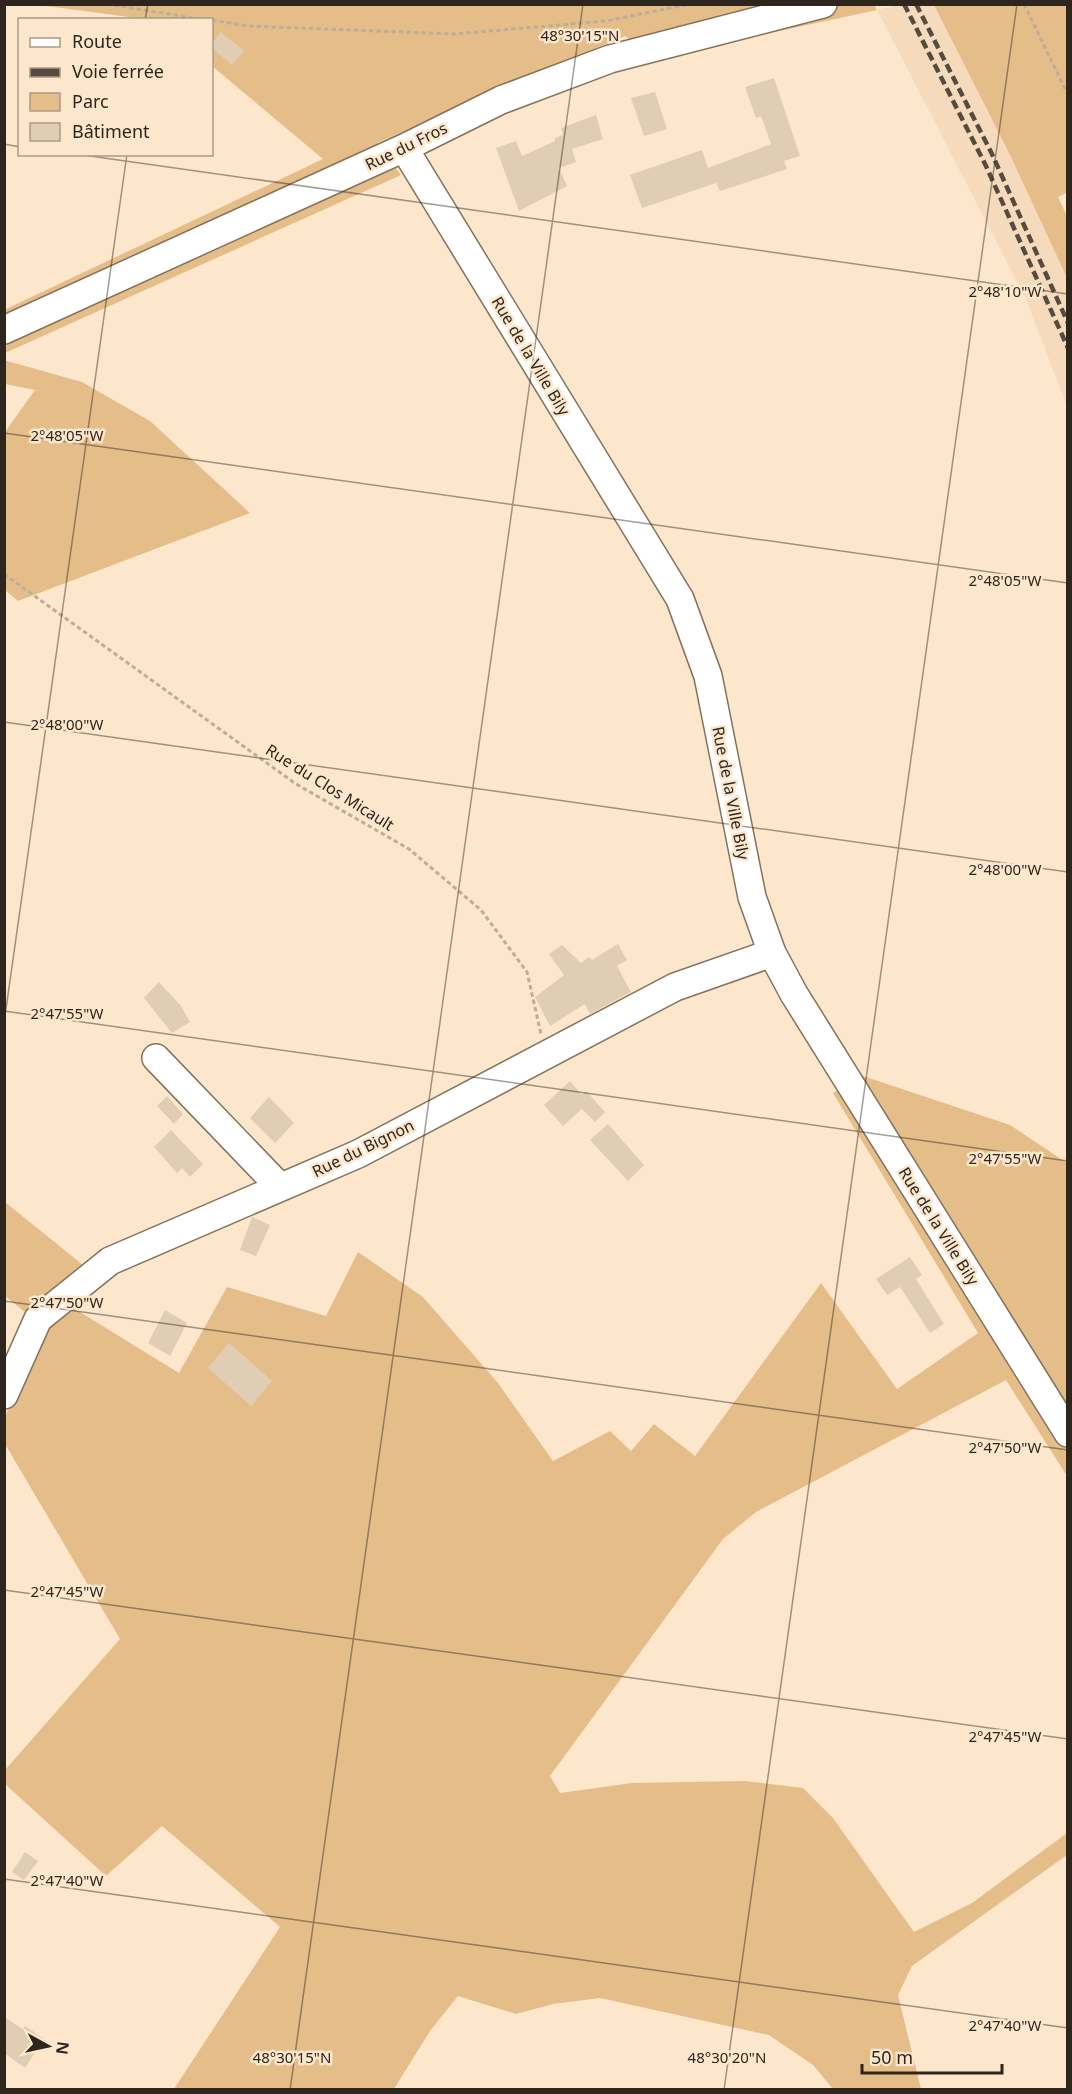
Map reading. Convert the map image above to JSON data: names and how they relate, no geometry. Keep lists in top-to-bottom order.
{
  "streets": {
    "street": ["Rue du Fros", "Rue de la Ville Bily", "Rue du Bignon"],
    "path": ["Rue du Clos Micault"]
  },
  "crossings": [
    ["Rue du Fros", "Rue de la Ville Bily"],
    ["Rue de la Ville Bily", "Rue du Bignon"],
    ["Rue du Clos Micault", "Rue du Bignon"]
  ],
  "legend": [
    "Route",
    "Voie ferrée",
    "Parc",
    "Bâtiment"
  ],
  "scale_bar": "50 m",
  "north": "right",
  "coordinates": [
    "48°30'15\"N",
    "2°48'10\"W",
    "2°48'05\"W",
    "2°48'00\"W",
    "2°47'55\"W",
    "2°47'50\"W",
    "2°47'45\"W",
    "2°47'40\"W",
    "48°30'20\"N"
  ]
}
